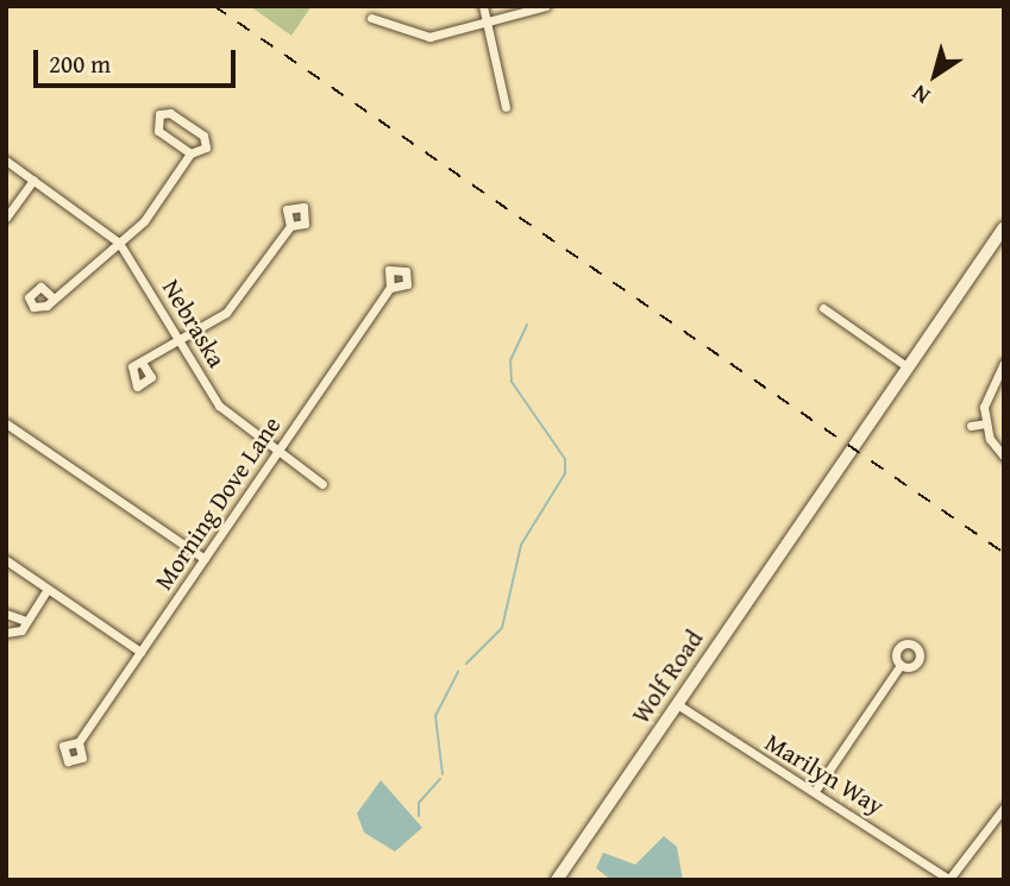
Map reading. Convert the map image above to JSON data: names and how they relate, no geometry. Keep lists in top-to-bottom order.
{
  "streets": {
    "main road": ["Wolf Road"],
    "street": ["Nebraska", "Morning Dove Lane", "Marilyn Way"]
  },
  "crossings": [
    ["Nebraska", "Morning Dove Lane"],
    ["Wolf Road", "Marilyn Way"]
  ],
  "scale_bar": "200 m",
  "north": "bottom left"
}
